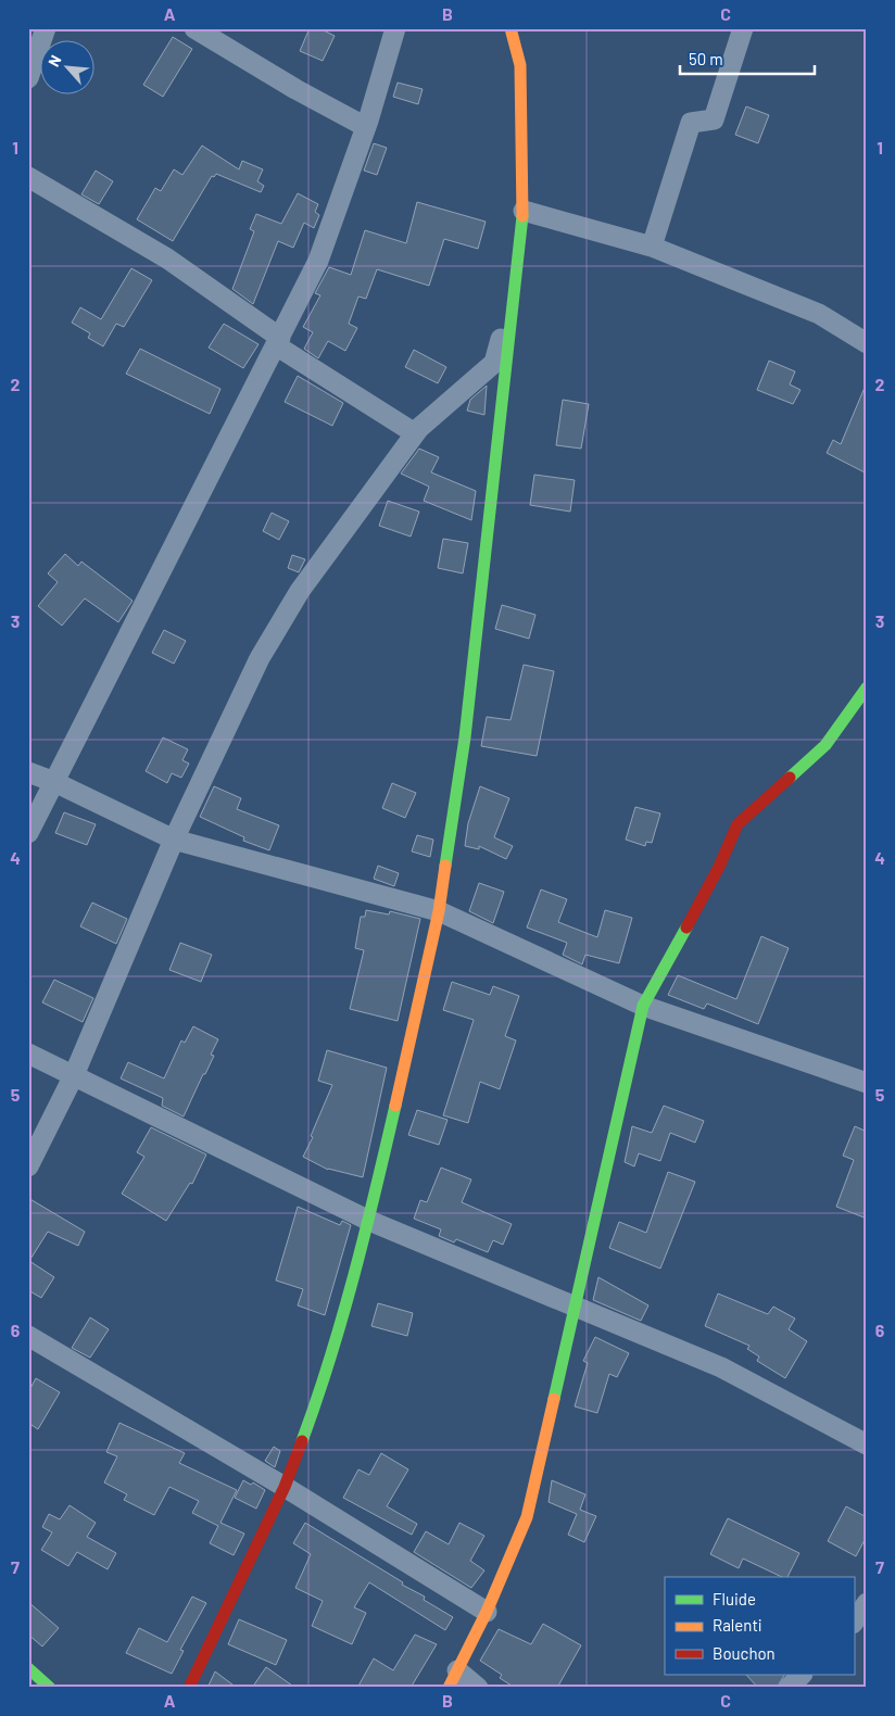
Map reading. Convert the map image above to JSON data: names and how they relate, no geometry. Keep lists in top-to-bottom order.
{
  "legend": ["Fluide", "Ralenti", "Bouchon"],
  "scale_bar": "50 m",
  "north": "top left",
  "grid": {
    "columns": ["A", "B", "C"],
    "rows": [
      "1",
      "2",
      "3",
      "4",
      "5",
      "6",
      "7"
    ]
  }
}
